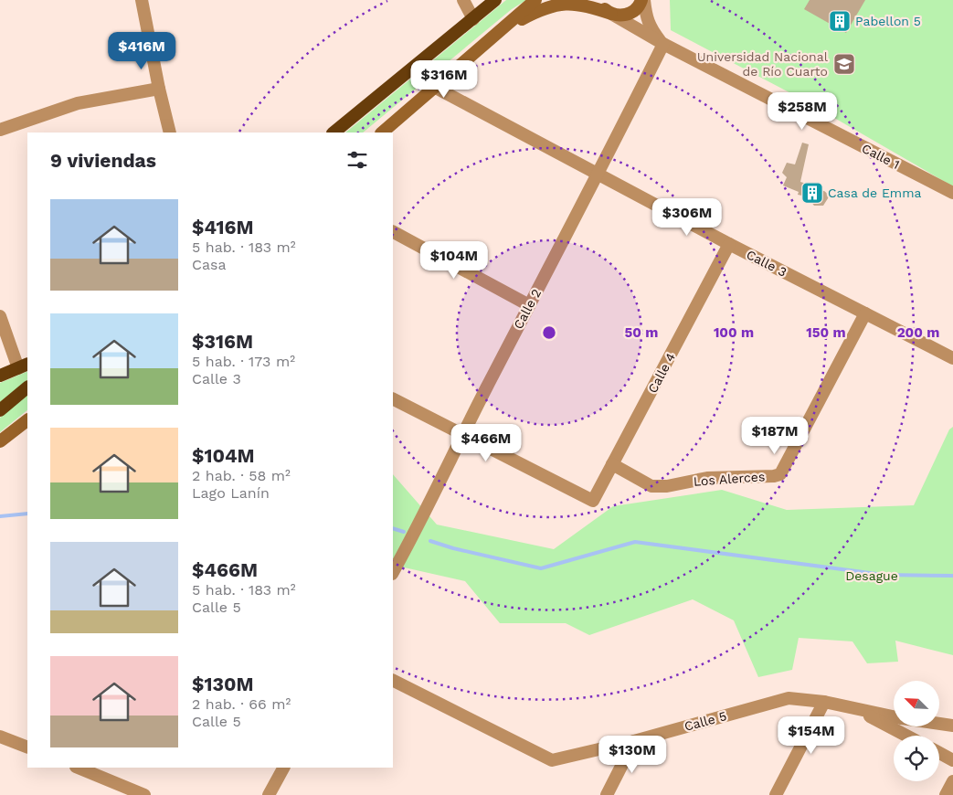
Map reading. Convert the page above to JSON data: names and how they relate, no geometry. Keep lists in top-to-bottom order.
{
  "streets": {
    "street": [
      "Calle 1",
      "Calle 3",
      "Calle 2",
      "Calle 4",
      "Los Alerces",
      "Calle 5"
    ]
  },
  "crossings": [
    ["Calle 1", "Calle 2"],
    ["Calle 3", "Calle 2"],
    ["Calle 3", "Calle 4"],
    ["Calle 3", "Los Alerces"],
    ["Calle 2", "Calle 4"],
    ["Calle 4", "Los Alerces"]
  ],
  "parks": ["Desague"],
  "places": {
    "building": ["Pabellon 5", "Casa de Emma"],
    "school or university": ["Universidad Nacional de Río Cuarto"]
  },
  "north": "top left",
  "page": {
    "price": [
      "$416M",
      "$316M",
      "$258M",
      "$306M",
      "$104M",
      "$187M",
      "$466M",
      "$154M",
      "$130M"
    ],
    "heading": "9 viviendas",
    "list": [
      {
        "name": "$416M",
        "note": "5 hab. · 183 m² · Casa"
      },
      {
        "name": "$316M",
        "note": "5 hab. · 173 m² · Calle 3"
      },
      {
        "name": "$104M",
        "note": "2 hab. · 58 m² · Lago Lanín"
      },
      {
        "name": "$466M",
        "note": "5 hab. · 183 m² · Calle 5"
      },
      {
        "name": "$130M",
        "note": "2 hab. · 66 m² · Calle 5"
      }
    ]
  },
  "rings": [
    "50 m",
    "100 m",
    "150 m",
    "200 m"
  ]
}
